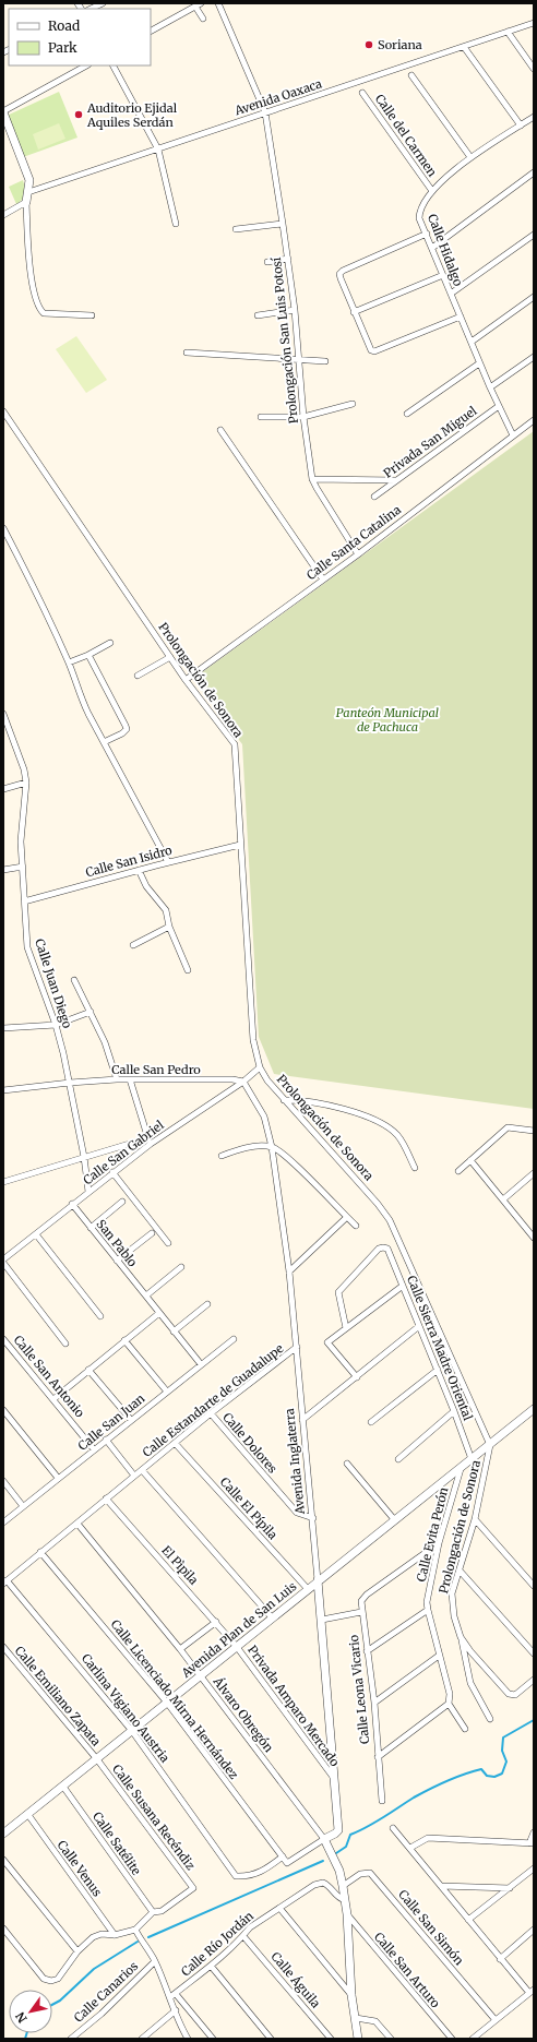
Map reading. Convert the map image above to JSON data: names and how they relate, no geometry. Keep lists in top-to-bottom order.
{
  "streets": {
    "street": [
      "Avenida Oaxaca",
      "Calle del Carmen",
      "Calle Hidalgo",
      "Prolongación San Luis Potosí",
      "Privada San Miguel",
      "Calle Santa Catalina",
      "Prolongación de Sonora",
      "Calle San Isidro",
      "Calle Juan Diego",
      "Calle San Pedro",
      "Calle San Gabriel",
      "San Pablo",
      "Calle Sierra Madre Oriental",
      "Calle San Antonio",
      "Calle Estandarte de Guadalupe",
      "Calle San Juan",
      "Calle Dolores",
      "Avenida Inglaterra",
      "Calle El Pípila",
      "Calle Evita Perón",
      "El Pìpila",
      "Avenida Plan de San Luis",
      "Calle Leona Vicario",
      "Calle Emiliano Zapata",
      "Calle Licenciado Mirna Hernández",
      "Privada Amparo Mercado",
      "Carlina Vigiano Austria",
      "Álvaro Obregón",
      "Calle Susana Recéndiz",
      "Calle Satélite",
      "Calle Venus",
      "Calle San Simón",
      "Calle Río Jordán",
      "Calle San Arturo",
      "Calle Águila",
      "Calle Canarios"
    ]
  },
  "crossings": [
    ["Avenida Oaxaca", "Prolongación San Luis Potosí"],
    ["Calle del Carmen", "Calle Hidalgo"],
    ["Prolongación San Luis Potosí", "Calle Santa Catalina"],
    ["Calle Santa Catalina", "Prolongación de Sonora"],
    ["Prolongación de Sonora", "Calle San Isidro"],
    ["Prolongación de Sonora", "Calle San Gabriel"],
    ["Prolongación de Sonora", "Avenida Plan de San Luis"],
    ["Calle San Isidro", "Calle Juan Diego"],
    ["Calle Juan Diego", "Calle San Pedro"],
    ["Calle Juan Diego", "Calle San Gabriel"],
    ["Calle San Pedro", "Calle San Gabriel"],
    ["Calle San Pedro", "Avenida Inglaterra"],
    ["Calle San Gabriel", "San Pablo"],
    ["Calle San Gabriel", "Avenida Inglaterra"],
    ["San Pablo", "Calle San Juan"],
    ["Calle Sierra Madre Oriental", "Avenida Plan de San Luis"],
    ["Calle San Antonio", "Calle San Juan"],
    ["Calle Estandarte de Guadalupe", "Calle Dolores"],
    ["Calle Estandarte de Guadalupe", "Avenida Inglaterra"],
    ["Calle Estandarte de Guadalupe", "Calle El Pípila"],
    ["Calle Estandarte de Guadalupe", "El Pìpila"],
    ["Calle Estandarte de Guadalupe", "Avenida Plan de San Luis"],
    ["Calle Estandarte de Guadalupe", "Calle Licenciado Mirna Hernández"],
    ["Calle Estandarte de Guadalupe", "Carlina Vigiano Austria"],
    ["Calle Estandarte de Guadalupe", "Álvaro Obregón"],
    ["Calle Dolores", "Avenida Inglaterra"],
    ["Avenida Inglaterra", "Avenida Plan de San Luis"],
    ["Avenida Inglaterra", "Calle Licenciado Mirna Hernández"],
    ["Avenida Inglaterra", "Privada Amparo Mercado"],
    ["Avenida Inglaterra", "Álvaro Obregón"],
    ["Calle El Pípila", "Avenida Plan de San Luis"],
    ["Calle Evita Perón", "Avenida Plan de San Luis"],
    ["Calle Evita Perón", "Calle Leona Vicario"],
    ["El Pìpila", "Avenida Plan de San Luis"],
    ["El Pìpila", "Privada Amparo Mercado"],
    ["Avenida Plan de San Luis", "Calle Emiliano Zapata"],
    ["Avenida Plan de San Luis", "Calle Licenciado Mirna Hernández"],
    ["Avenida Plan de San Luis", "Privada Amparo Mercado"],
    ["Avenida Plan de San Luis", "Carlina Vigiano Austria"],
    ["Avenida Plan de San Luis", "Álvaro Obregón"],
    ["Avenida Plan de San Luis", "Calle Susana Recéndiz"],
    ["Avenida Plan de San Luis", "Calle Satélite"],
    ["Avenida Plan de San Luis", "Calle Venus"],
    ["Calle Emiliano Zapata", "Calle Susana Recéndiz"],
    ["Calle Licenciado Mirna Hernández", "Carlina Vigiano Austria"],
    ["Calle Licenciado Mirna Hernández", "Álvaro Obregón"],
    ["Calle Susana Recéndiz", "Calle Satélite"],
    ["Calle Río Jordán", "Calle Águila"]
  ],
  "parks": ["Panteón Municipal de Pachuca"],
  "places": ["Soriana", "Auditorio Ejidal Aquiles Serdán"],
  "legend": ["Road", "Park"],
  "north": "bottom left"
}
